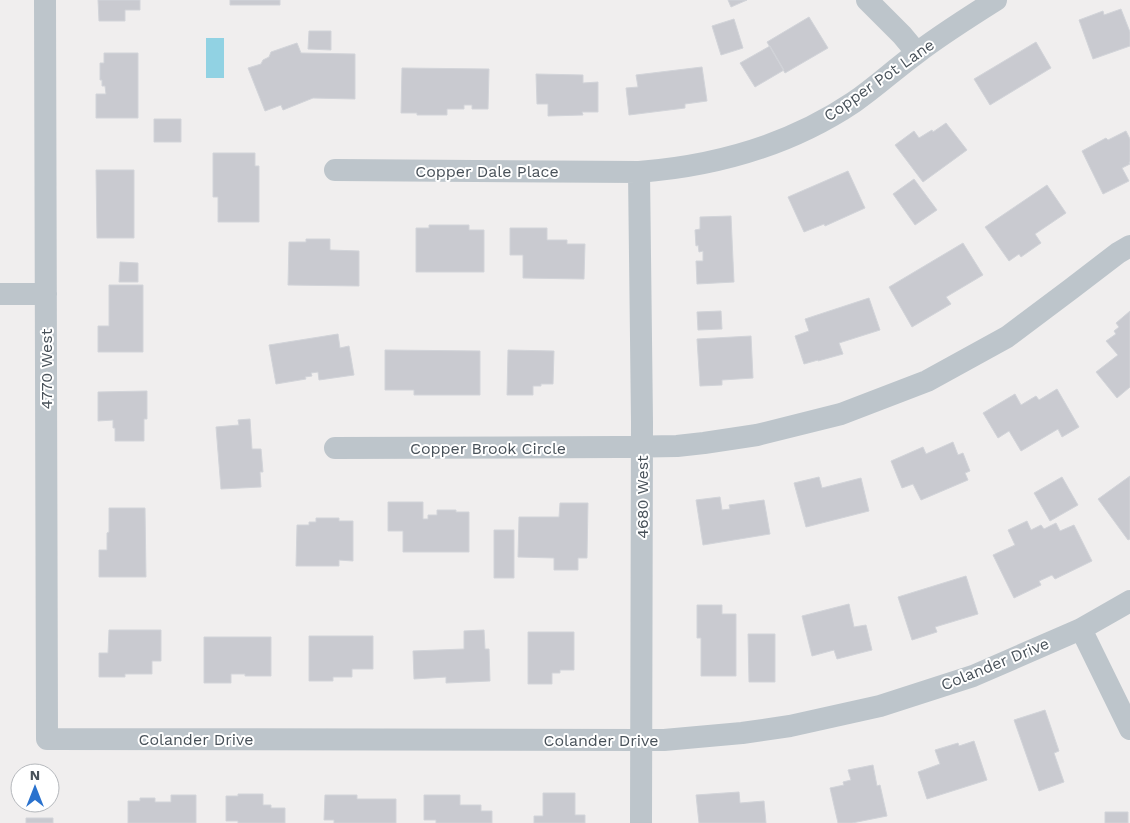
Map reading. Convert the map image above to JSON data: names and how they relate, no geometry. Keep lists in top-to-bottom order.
{
  "streets": {
    "street": [
      "Copper Pot Lane",
      "Copper Dale Place",
      "4770 West",
      "Copper Brook Circle",
      "4680 West",
      "Colander Drive"
    ]
  },
  "crossings": [
    ["Copper Pot Lane", "Copper Dale Place"],
    ["Copper Pot Lane", "4680 West"],
    ["Copper Dale Place", "4680 West"],
    ["4770 West", "Colander Drive"],
    ["Copper Brook Circle", "4680 West"],
    ["4680 West", "Colander Drive"]
  ],
  "north": "top"
}
